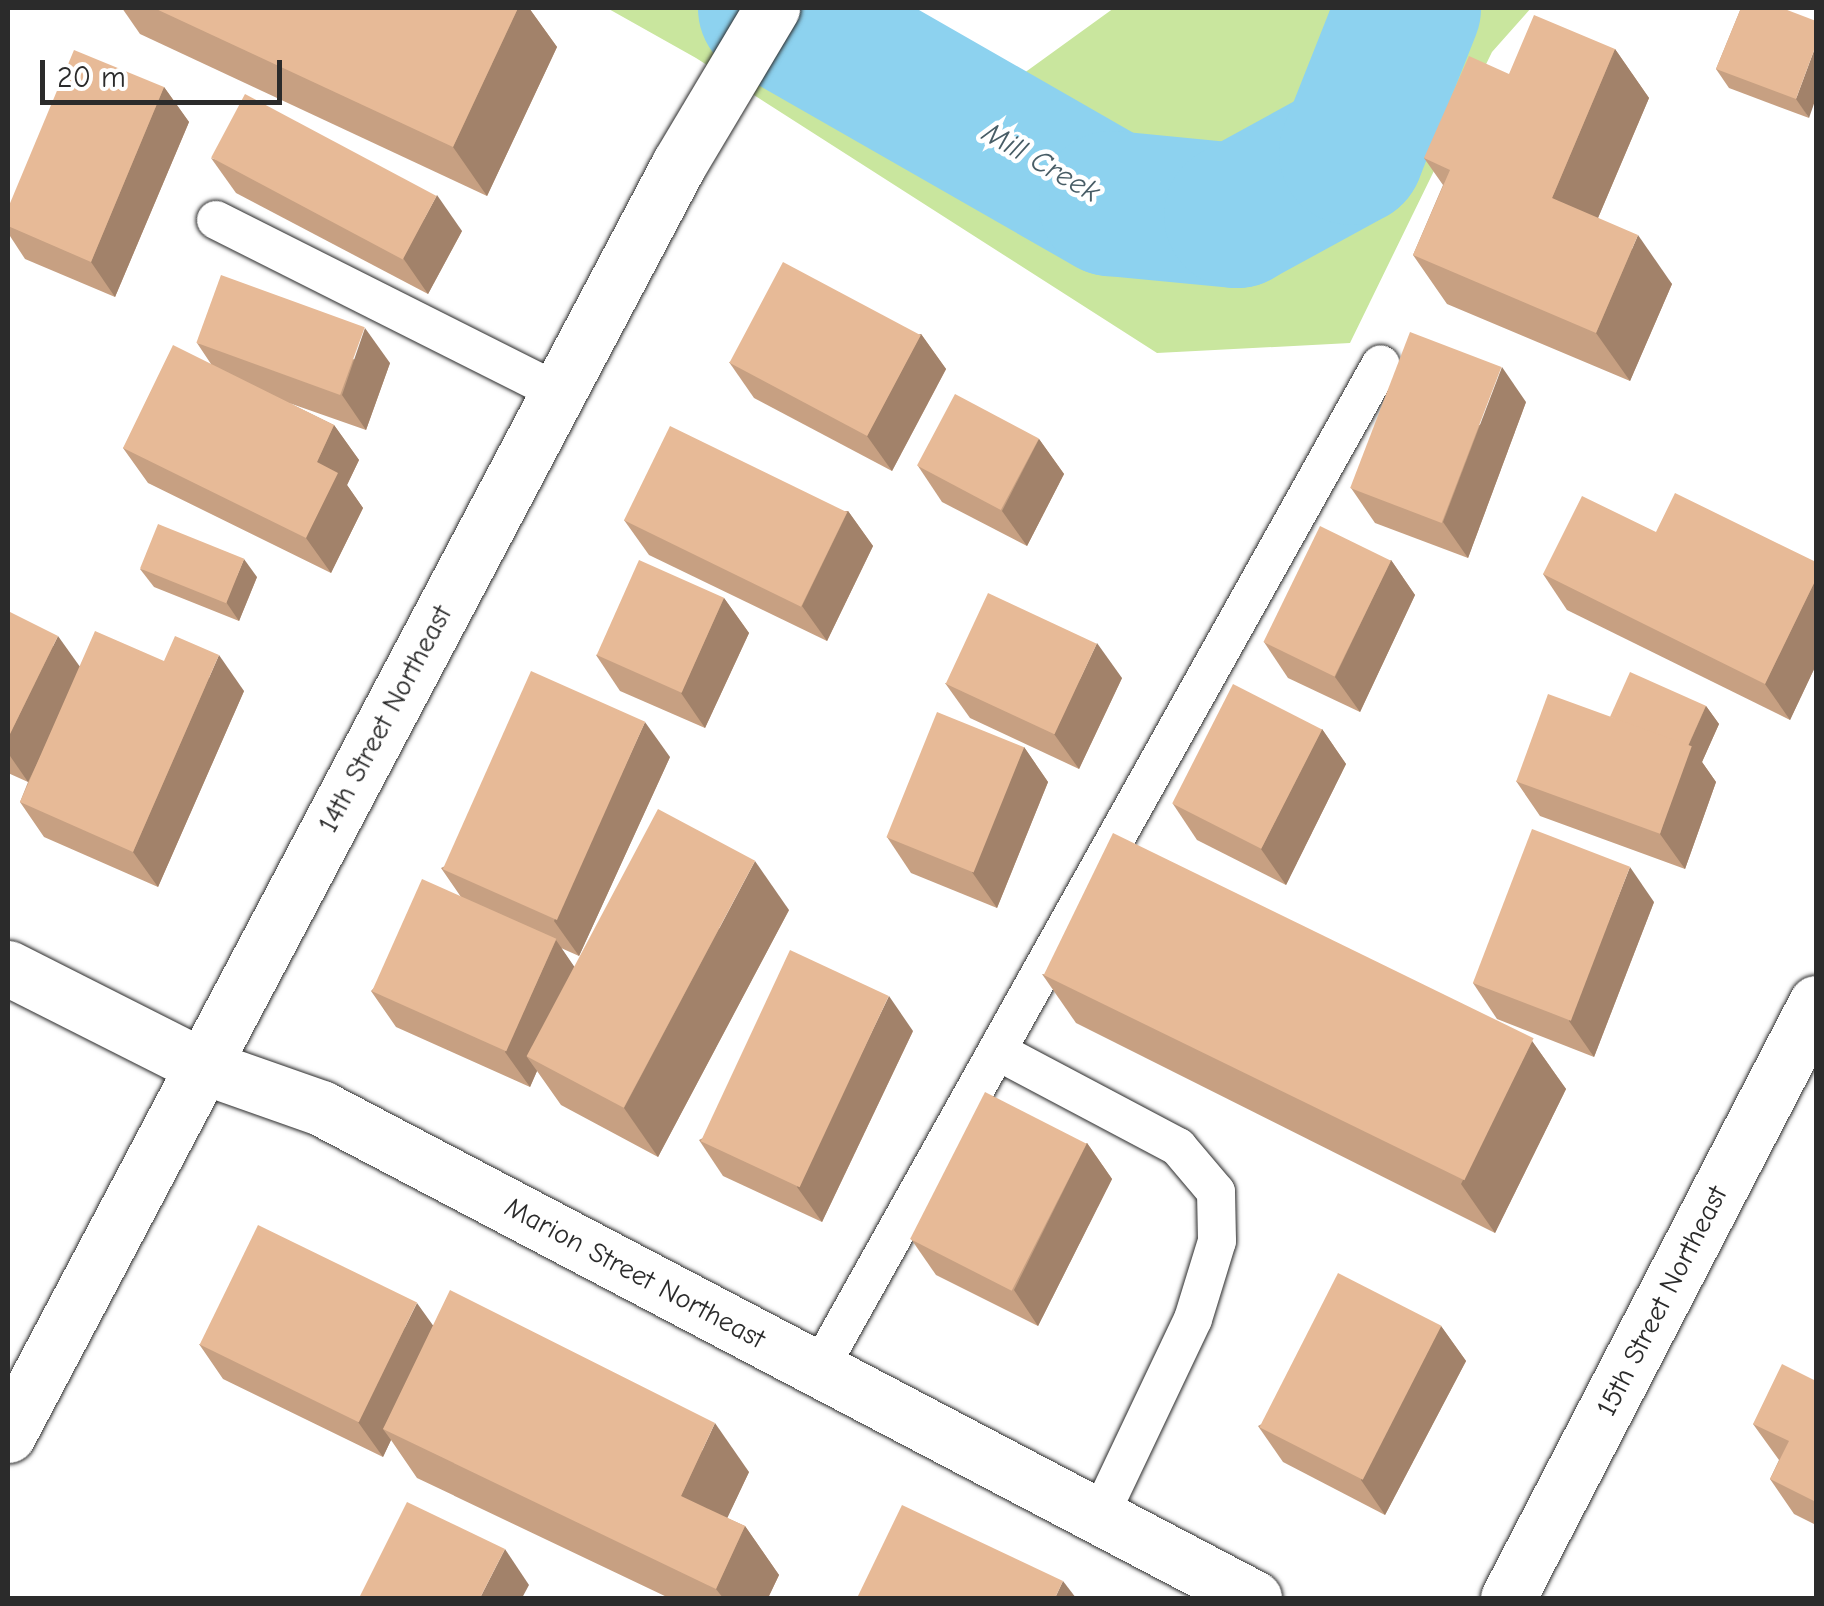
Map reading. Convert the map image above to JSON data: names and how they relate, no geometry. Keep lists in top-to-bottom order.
{
  "streets": {
    "street": ["14th Street Northeast", "Marion Street Northeast", "15th Street Northeast"]
  },
  "crossings": [
    ["14th Street Northeast", "Marion Street Northeast"]
  ],
  "water": ["Mill Creek"],
  "scale_bar": "20 m"
}
